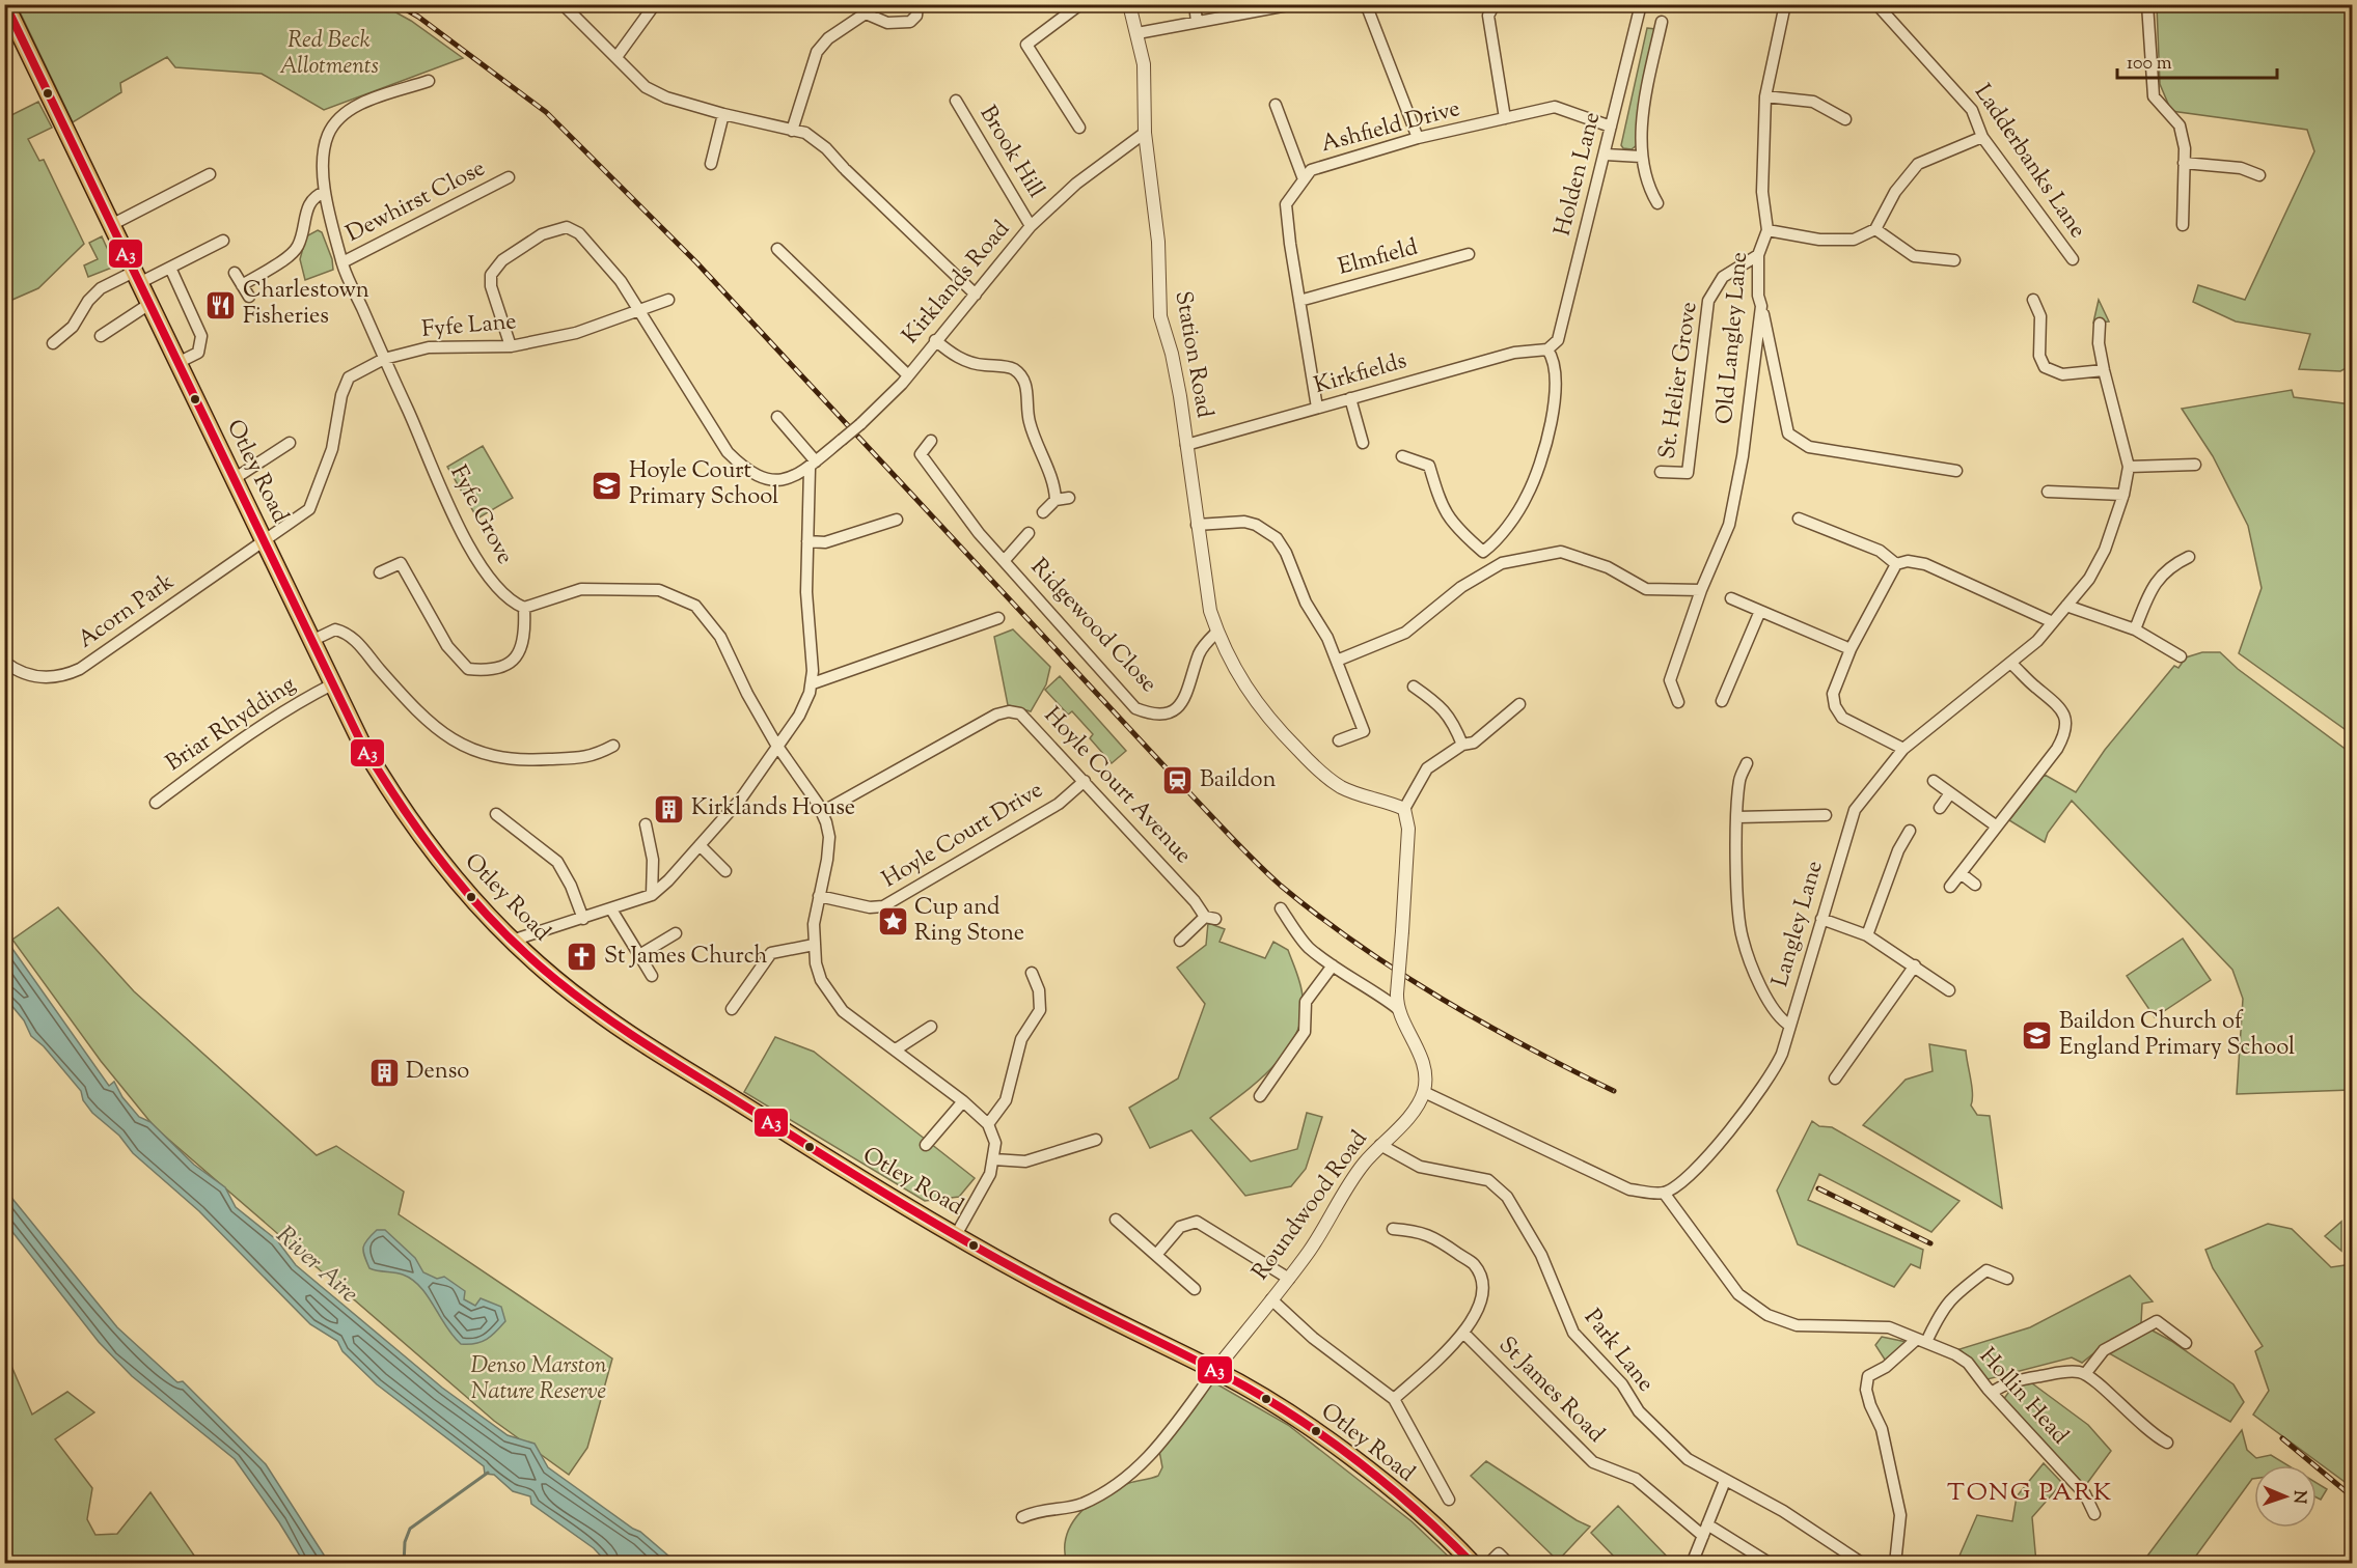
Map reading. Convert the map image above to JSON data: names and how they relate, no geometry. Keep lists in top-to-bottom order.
{
  "streets": {
    "main road": ["Otley Road"],
    "street": [
      "Ashfield Drive",
      "Brook Hill",
      "Ladderbanks Lane",
      "Holden Lane",
      "Dewhirst Close",
      "Elmfield",
      "Kirklands Road",
      "Fyfe Lane",
      "Old Langley Lane",
      "Station Road",
      "Kirkfields",
      "St. Helier Grove",
      "Fyfe Grove",
      "Acorn Park",
      "Ridgewood Close",
      "Briar Rhydding",
      "Hoyle Court Avenue",
      "Hoyle Court Drive",
      "Langley Lane",
      "Roundwood Road",
      "Park Lane",
      "St James Road",
      "Hollin Head"
    ]
  },
  "crossings": [
    ["Ashfield Drive", "Holden Lane"],
    ["Ashfield Drive", "Elmfield"],
    ["Ashfield Drive", "Kirkfields"],
    ["Brook Hill", "Kirklands Road"],
    ["Holden Lane", "Kirkfields"],
    ["Dewhirst Close", "Fyfe Grove"],
    ["Kirklands Road", "Fyfe Lane"],
    ["Kirklands Road", "Station Road"],
    ["Fyfe Lane", "Otley Road"],
    ["Fyfe Lane", "Fyfe Grove"],
    ["Fyfe Lane", "Acorn Park"],
    ["Old Langley Lane", "St. Helier Grove"],
    ["Station Road", "Kirkfields"],
    ["Station Road", "Ridgewood Close"],
    ["Otley Road", "Acorn Park"],
    ["Otley Road", "Briar Rhydding"],
    ["Otley Road", "Roundwood Road"],
    ["Hoyle Court Avenue", "Hoyle Court Drive"],
    ["Langley Lane", "Hollin Head"],
    ["Roundwood Road", "Park Lane"]
  ],
  "districts": ["TONG PARK"],
  "water": ["River Aire"],
  "parks": ["Red Beck Allotments", "Denso Marston Nature Reserve"],
  "places": {
    "restaurant": ["Charlestown Fisheries"],
    "school or university": ["Hoyle Court Primary School", "Baildon Church of England Primary School"],
    "station": ["Baildon"],
    "building": ["Kirklands House", "Denso"],
    "place": ["Cup and Ring Stone"],
    "church": ["St James Church"]
  },
  "lines": ["transit line A3"],
  "scale_bar": "100 m",
  "north": "right"
}
